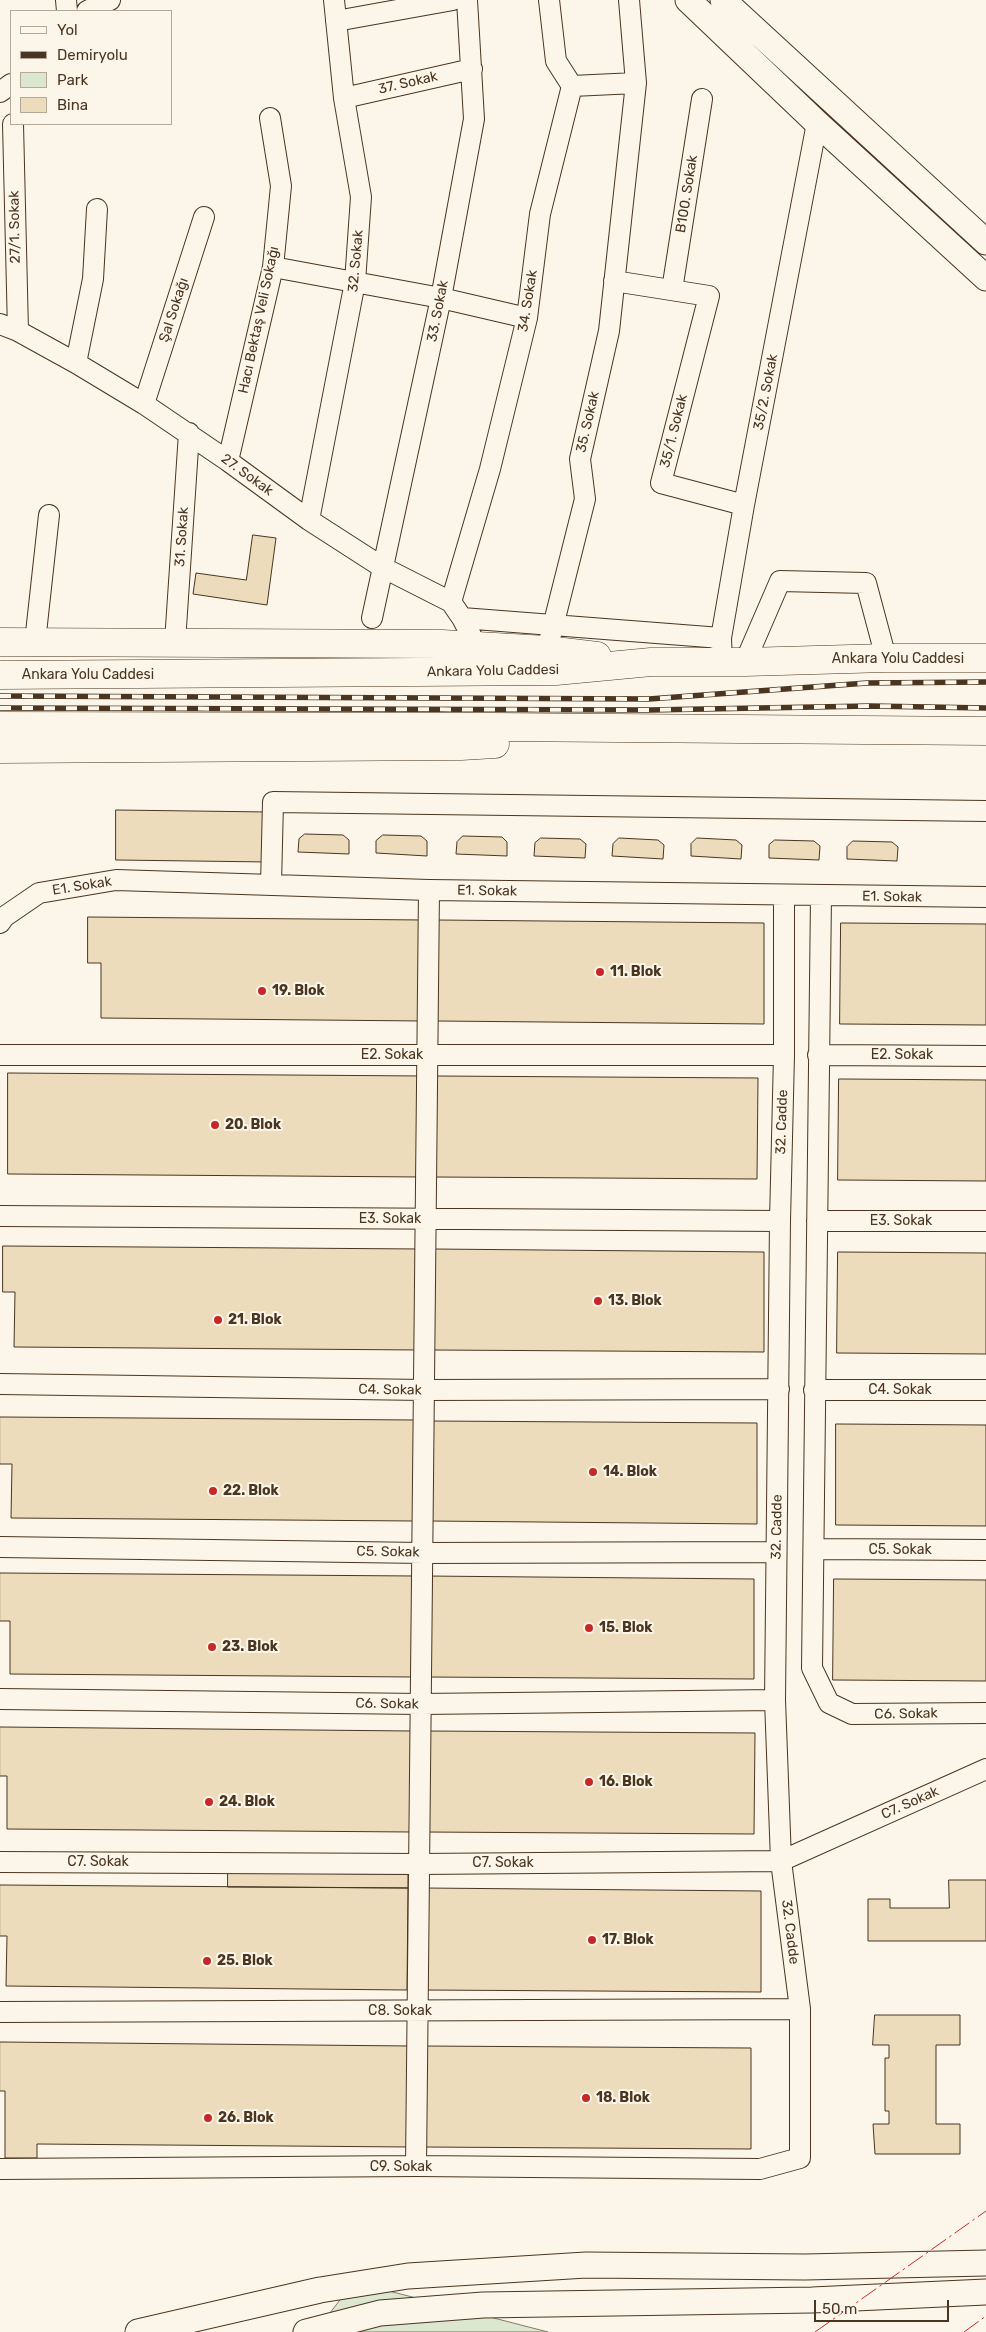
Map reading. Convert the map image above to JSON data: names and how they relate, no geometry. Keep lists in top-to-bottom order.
{
  "streets": {
    "highway": ["Ankara Yolu Caddesi"],
    "street": [
      "37. Sokak",
      "B100. Sokak",
      "27/1. Sokak",
      "32. Sokak",
      "34. Sokak",
      "Şal Sokağı",
      "33. Sokak",
      "Hacı Bektaş Veli Sokağı",
      "35/2. Sokak",
      "35. Sokak",
      "35/1. Sokak",
      "27. Sokak",
      "31. Sokak",
      "E1. Sokak",
      "E2. Sokak",
      "32. Cadde",
      "E3. Sokak",
      "C4. Sokak",
      "C5. Sokak",
      "C6. Sokak",
      "C7. Sokak",
      "C8. Sokak",
      "C9. Sokak"
    ]
  },
  "crossings": [
    ["37. Sokak", "32. Sokak"],
    ["37. Sokak", "33. Sokak"],
    ["B100. Sokak", "35/1. Sokak"],
    ["27/1. Sokak", "27. Sokak"],
    ["32. Sokak", "27. Sokak"],
    ["34. Sokak", "27. Sokak"],
    ["Şal Sokağı", "27. Sokak"],
    ["33. Sokak", "27. Sokak"],
    ["Hacı Bektaş Veli Sokağı", "27. Sokak"],
    ["35/2. Sokak", "35/1. Sokak"],
    ["35/2. Sokak", "Ankara Yolu Caddesi"],
    ["27. Sokak", "31. Sokak"],
    ["E1. Sokak", "32. Cadde"],
    ["E2. Sokak", "32. Cadde"],
    ["32. Cadde", "E3. Sokak"],
    ["32. Cadde", "C4. Sokak"],
    ["32. Cadde", "C5. Sokak"],
    ["32. Cadde", "C6. Sokak"],
    ["32. Cadde", "C7. Sokak"],
    ["32. Cadde", "C8. Sokak"],
    ["32. Cadde", "C9. Sokak"],
    ["C5. Sokak", "C6. Sokak"]
  ],
  "places": [
    "11. Blok",
    "19. Blok",
    "20. Blok",
    "13. Blok",
    "21. Blok",
    "14. Blok",
    "22. Blok",
    "15. Blok",
    "23. Blok",
    "16. Blok",
    "24. Blok",
    "17. Blok",
    "25. Blok",
    "18. Blok",
    "26. Blok"
  ],
  "legend": [
    "Yol",
    "Demiryolu",
    "Park",
    "Bina"
  ],
  "scale_bar": "50 m"
}
